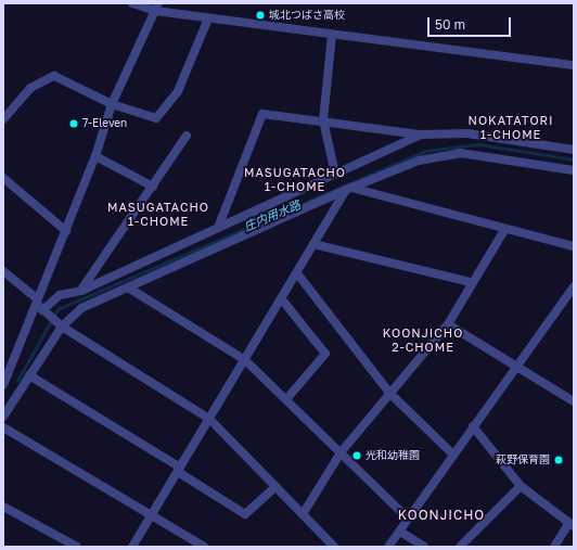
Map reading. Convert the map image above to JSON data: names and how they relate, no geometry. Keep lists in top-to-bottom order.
{
  "districts": [
    "NOKATATORI 1-CHOME",
    "MASUGATACHO 1-CHOME",
    "MASUGATACHO 1-CHOME",
    "KOONJICHO 2-CHOME",
    "KOONJICHO"
  ],
  "water": ["庄内用水路"],
  "places": [
    "城北つばさ高校",
    "7-Eleven",
    "光和幼稚園",
    "萩野保育園"
  ],
  "scale_bar": "50 m"
}
